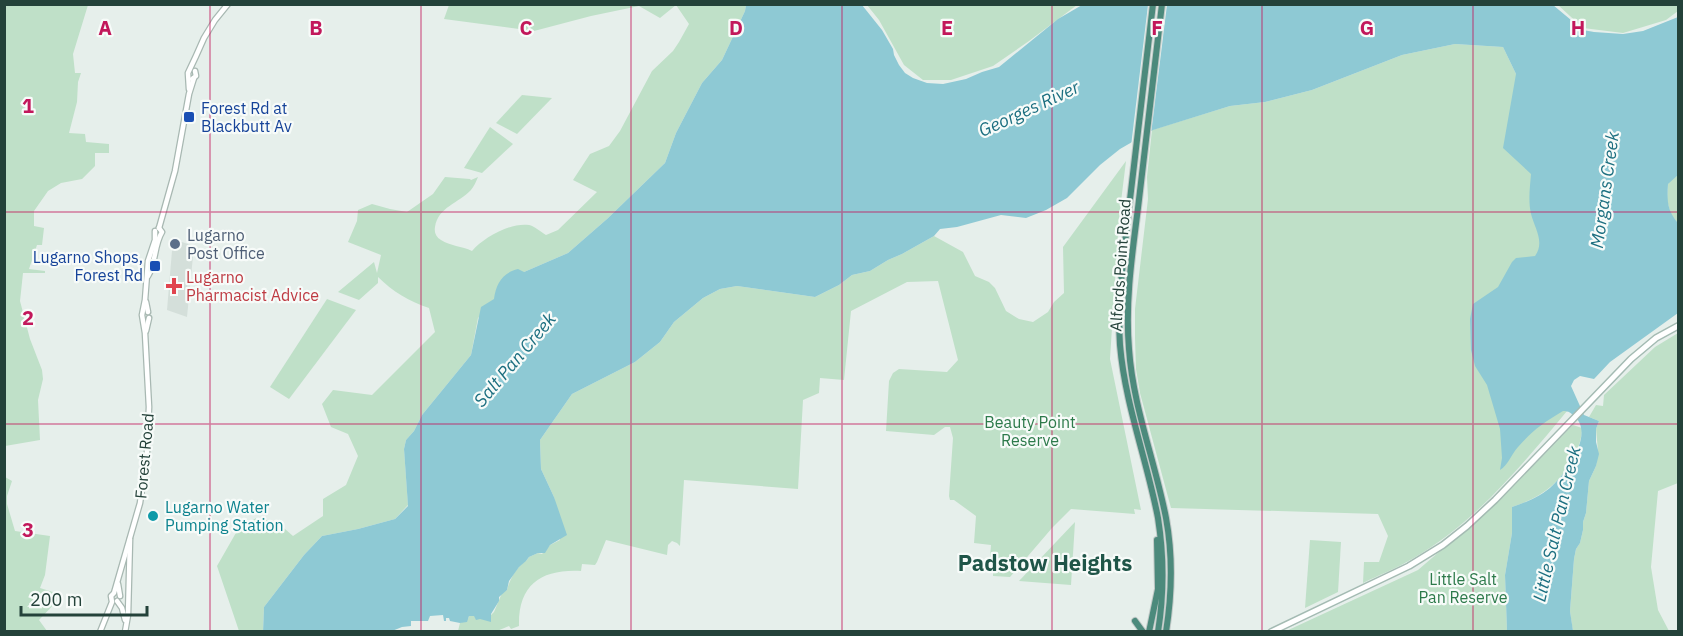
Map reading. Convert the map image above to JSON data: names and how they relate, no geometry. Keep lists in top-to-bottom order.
{
  "streets": {
    "highway": ["Alfords Point Road"],
    "street": ["Forest Road"]
  },
  "districts": ["Padstow Heights"],
  "water": [
    "Georges River",
    "Morgans Creek",
    "Salt Pan Creek",
    "Little Salt Pan Creek"
  ],
  "parks": ["Beauty Point Reserve", "Little Salt Pan Reserve"],
  "places": {
    "transit": ["Forest Rd at Blackbutt Av", "Lugarno Shops, Forest Rd"],
    "other": ["Lugarno Post Office", "Lugarno Water Pumping Station"],
    "health": ["Lugarno Pharmacist Advice"]
  },
  "scale_bar": "200 m",
  "grid": {
    "columns": [
      "A",
      "B",
      "C",
      "D",
      "E",
      "F",
      "G",
      "H"
    ],
    "rows": ["1", "2", "3"]
  }
}
